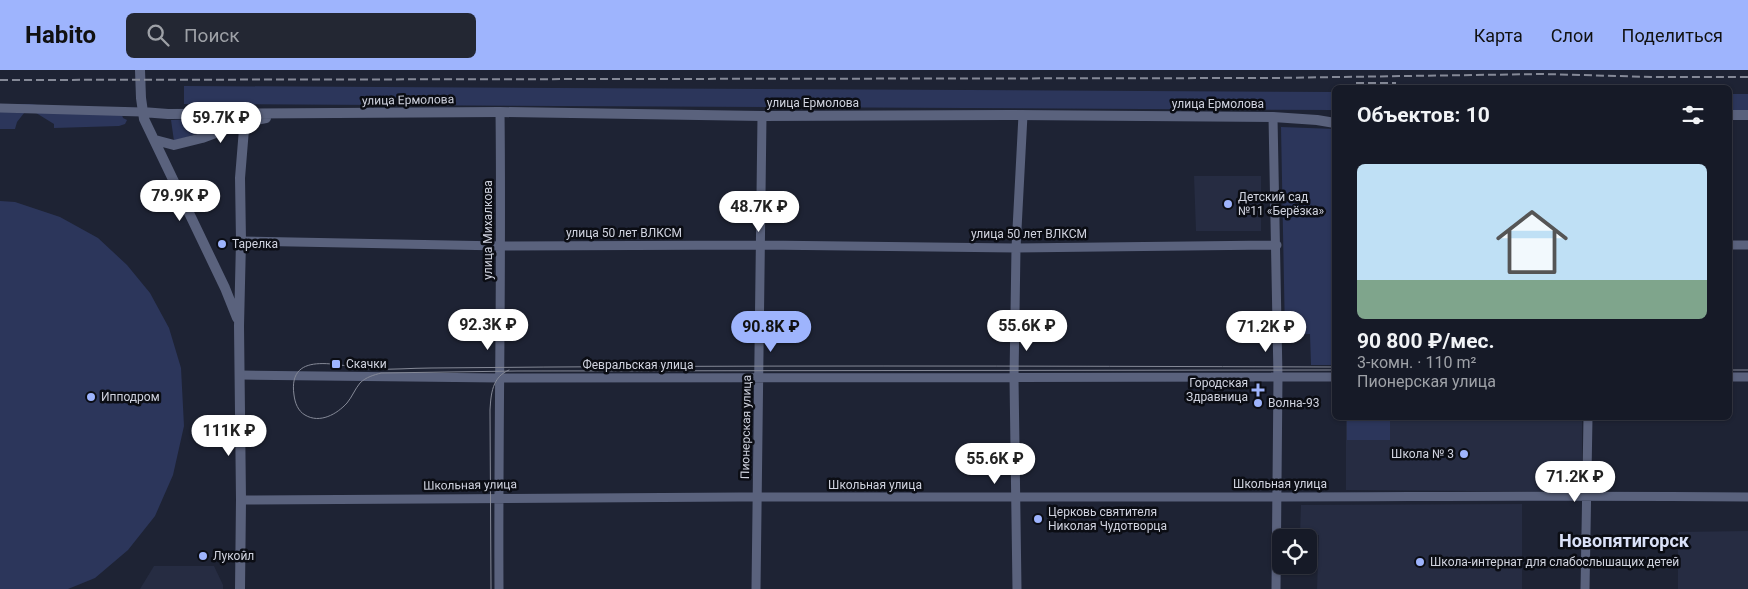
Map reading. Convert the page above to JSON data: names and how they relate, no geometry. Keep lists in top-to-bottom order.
{
  "streets": {
    "street": [
      "улица Ермолова",
      "улица Михалкова",
      "улица 50 лет ВЛКСМ",
      "Февральская улица",
      "Пионерская улица",
      "Школьная улица"
    ]
  },
  "crossings": [
    ["улица Ермолова", "улица Михалкова"],
    ["улица Ермолова", "Пионерская улица"],
    ["улица Михалкова", "улица 50 лет ВЛКСМ"],
    ["улица Михалкова", "Февральская улица"],
    ["улица Михалкова", "Школьная улица"],
    ["улица 50 лет ВЛКСМ", "Пионерская улица"],
    ["Февральская улица", "Пионерская улица"],
    ["Пионерская улица", "Школьная улица"]
  ],
  "districts": ["Новопятигорск"],
  "places": {
    "other": [
      "Детский сад №11 «Берёзка»",
      "Тарелка",
      "Ипподpом",
      "Волна-93",
      "Школа № 3",
      "Церковь святителя Николая Чудотворца",
      "Лукойл",
      "Школа-интернат для слабослышащих детей"
    ],
    "transit": ["Скачки"],
    "health": ["Городская Здравница"]
  },
  "page": {
    "header": "Habito",
    "search": "Поиск",
    "nav": ["Карта", "Слои", "Поделиться"],
    "heading": "Объектов: 10",
    "price": [
      "59.7K ₽",
      "79.9K ₽",
      "48.7K ₽",
      "92.3K ₽",
      "55.6K ₽",
      "90.8K ₽",
      "71.2K ₽",
      "111K ₽",
      "55.6K ₽",
      "71.2K ₽"
    ],
    "list": [
      {
        "name": "90 800 ₽/мес.",
        "note": "3-комн. · 110 m² · Пионерская улица"
      }
    ]
  }
}
